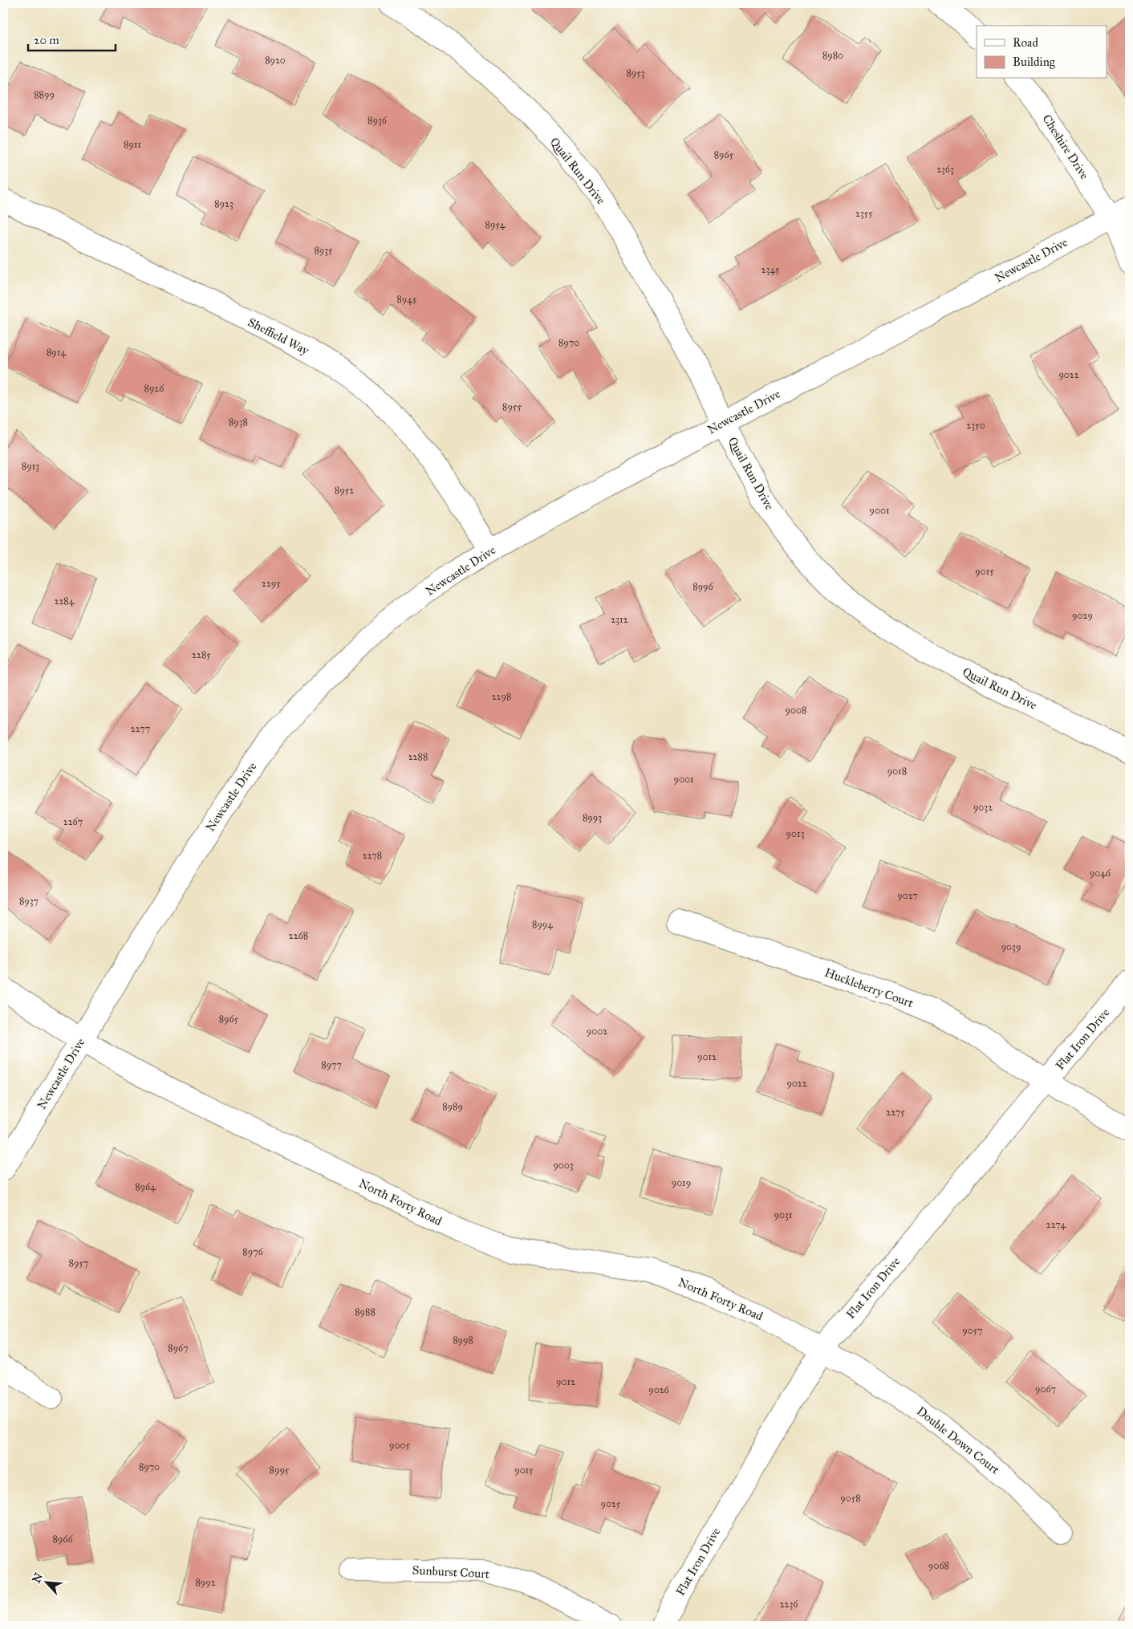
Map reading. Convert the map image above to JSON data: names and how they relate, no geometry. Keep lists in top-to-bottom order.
{
  "streets": {
    "street": [
      "Cheshire Drive",
      "Quail Run Drive",
      "Newcastle Drive",
      "Sheffield Way",
      "Huckleberry Court",
      "Flat Iron Drive",
      "North Forty Road",
      "Double Down Court",
      "Sunburst Court"
    ]
  },
  "crossings": [
    ["Cheshire Drive", "Newcastle Drive"],
    ["Quail Run Drive", "Newcastle Drive"],
    ["Newcastle Drive", "Sheffield Way"],
    ["Newcastle Drive", "North Forty Road"],
    ["Huckleberry Court", "Flat Iron Drive"],
    ["Flat Iron Drive", "North Forty Road"],
    ["Flat Iron Drive", "Double Down Court"],
    ["North Forty Road", "Double Down Court"]
  ],
  "house_numbers": [
    "8980",
    "8920",
    "8953",
    "8899",
    "8936",
    "8911",
    "8965",
    "2363",
    "8923",
    "2355",
    "8954",
    "8935",
    "2345",
    "8945",
    "8970",
    "8914",
    "9022",
    "8926",
    "8955",
    "8938",
    "2350",
    "8913",
    "8952",
    "9001",
    "9015",
    "2295",
    "8996",
    "2284",
    "9029",
    "2312",
    "2285",
    "2298",
    "9008",
    "2277",
    "2288",
    "9018",
    "9001",
    "9032",
    "8993",
    "2267",
    "9013",
    "2278",
    "9046",
    "9027",
    "8937",
    "8994",
    "2268",
    "9039",
    "8965",
    "9002",
    "9012",
    "8977",
    "9022",
    "8989",
    "2275",
    "9003",
    "9019",
    "8964",
    "9031",
    "2274",
    "8976",
    "8957",
    "8988",
    "9057",
    "8998",
    "8967",
    "9012",
    "9067",
    "9026",
    "9005",
    "8970",
    "8995",
    "9015",
    "9058",
    "9025",
    "8966",
    "9068",
    "8992",
    "2236"
  ],
  "legend": ["Road", "Building"],
  "scale_bar": "20 m",
  "north": "top left"
}
